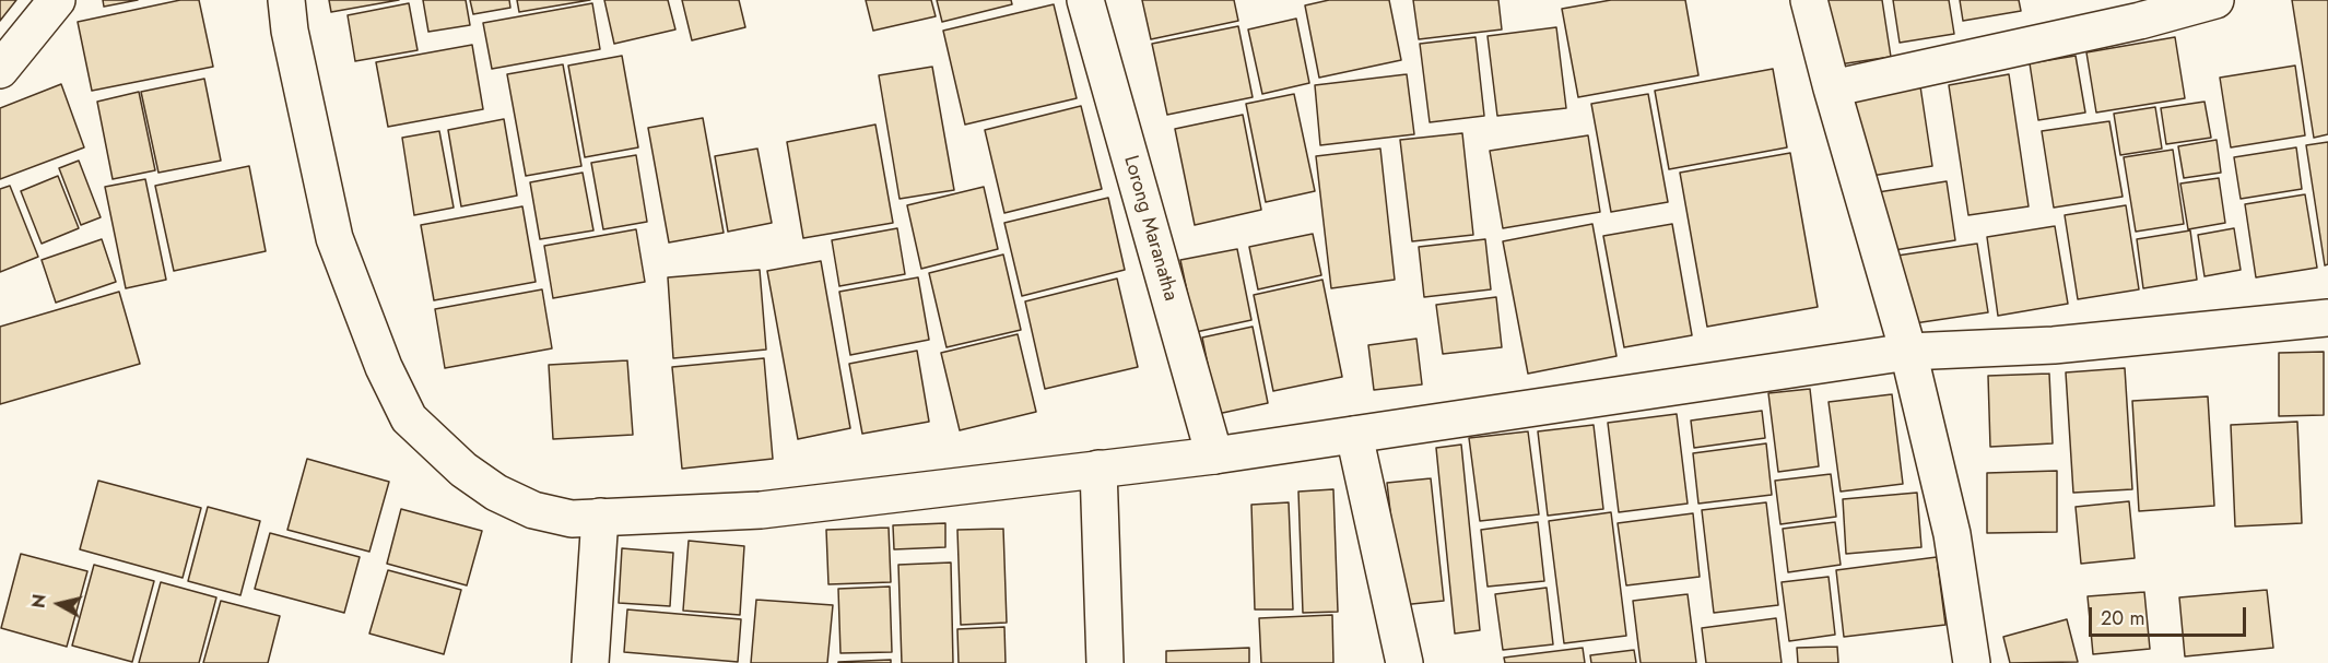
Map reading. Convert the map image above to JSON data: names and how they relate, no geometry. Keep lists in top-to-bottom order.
{
  "streets": {
    "street": ["Lorong Maranatha"]
  },
  "scale_bar": "20 m",
  "north": "left"
}
